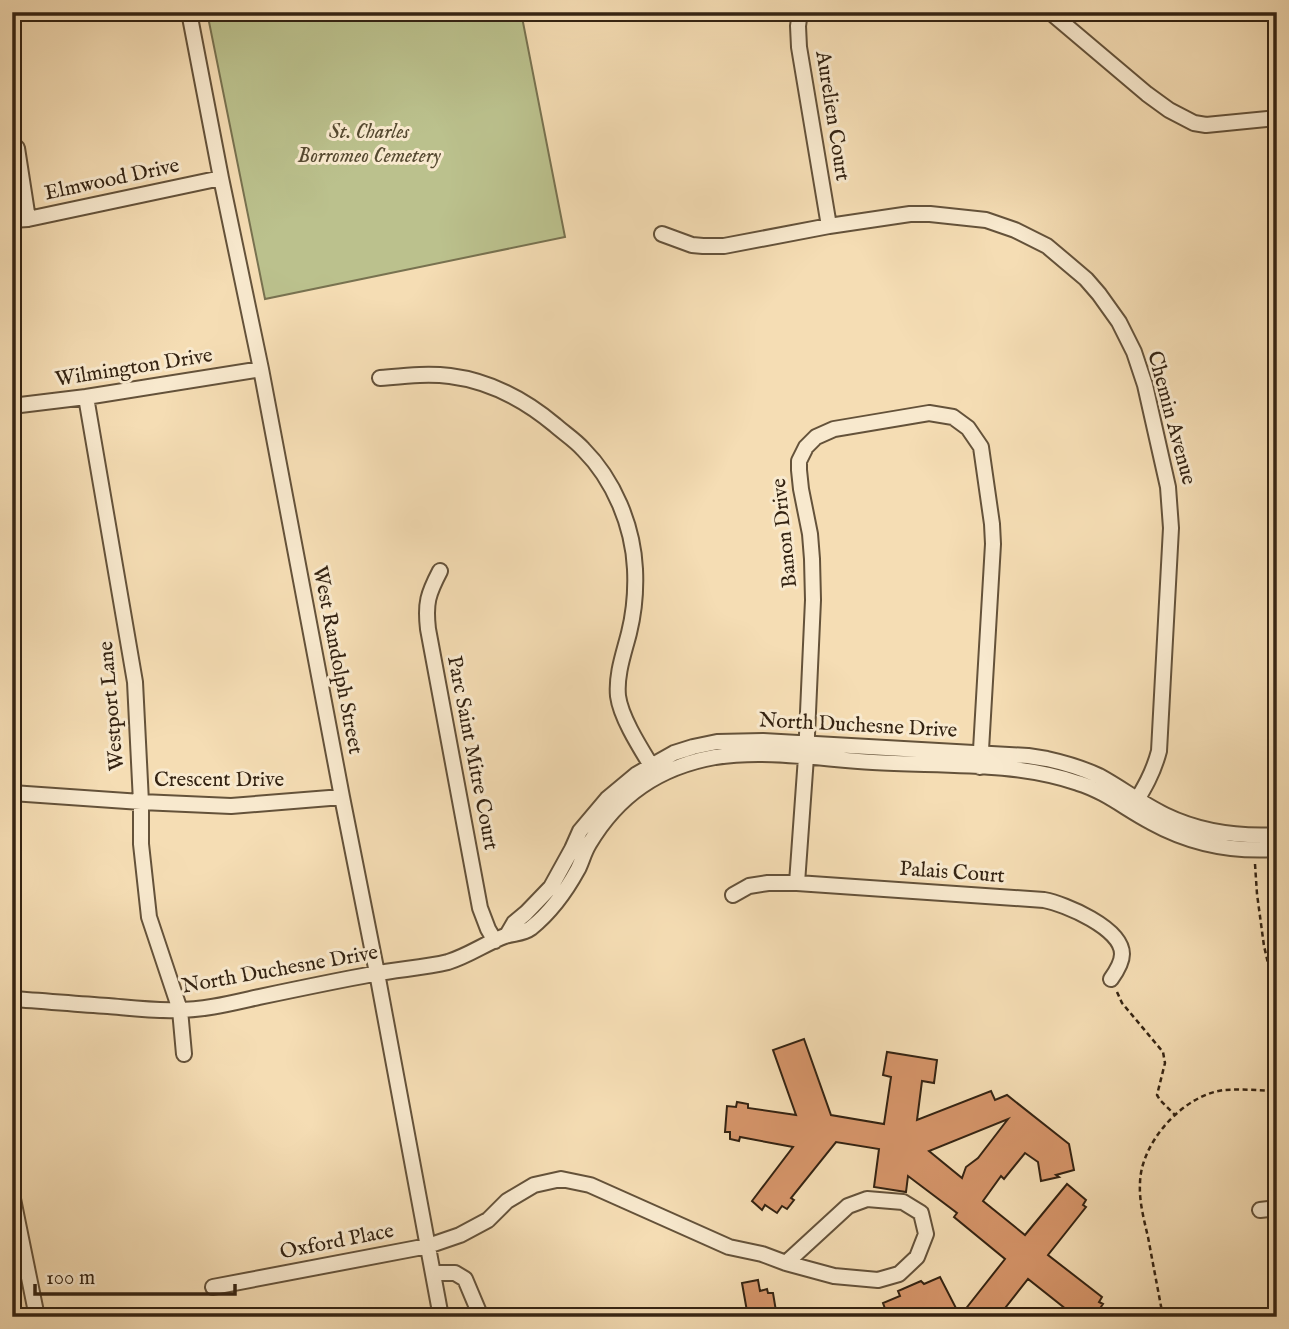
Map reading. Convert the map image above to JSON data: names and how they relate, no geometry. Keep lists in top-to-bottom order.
{
  "streets": {
    "street": [
      "Aurelien Court",
      "Elmwood Drive",
      "Wilmington Drive",
      "Chemin Avenue",
      "Banon Drive",
      "West Randolph Street",
      "Westport Lane",
      "North Duchesne Drive",
      "Parc Saint Mitre Court",
      "Crescent Drive",
      "Palais Court",
      "Oxford Place"
    ]
  },
  "crossings": [
    ["Aurelien Court", "Chemin Avenue"],
    ["Elmwood Drive", "West Randolph Street"],
    ["Wilmington Drive", "West Randolph Street"],
    ["Wilmington Drive", "Westport Lane"],
    ["Chemin Avenue", "North Duchesne Drive"],
    ["Banon Drive", "North Duchesne Drive"],
    ["West Randolph Street", "North Duchesne Drive"],
    ["West Randolph Street", "Crescent Drive"],
    ["West Randolph Street", "Oxford Place"],
    ["Westport Lane", "North Duchesne Drive"],
    ["Westport Lane", "Crescent Drive"],
    ["North Duchesne Drive", "Parc Saint Mitre Court"]
  ],
  "parks": ["St. Charles Borromeo Cemetery"],
  "scale_bar": "100 m"
}
